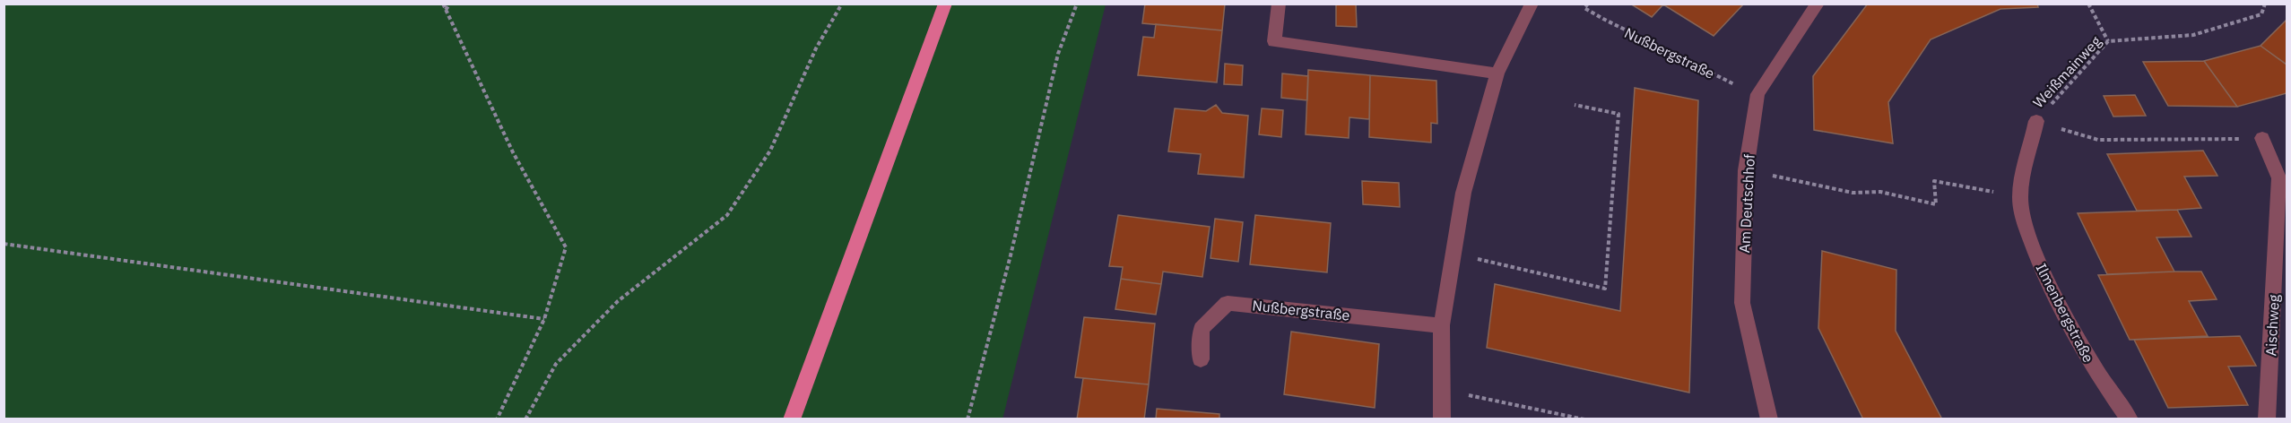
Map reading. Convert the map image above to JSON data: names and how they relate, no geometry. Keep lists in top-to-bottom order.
{
  "streets": {
    "street": [
      "Nußbergstraße",
      "Am Deutschhof",
      "Ilmenbergstraße",
      "Aischweg"
    ],
    "path": ["Weißmainweg"]
  },
  "crossings": [
    ["Nußbergstraße", "Am Deutschhof"],
    ["Weißmainweg", "Ilmenbergstraße"]
  ]
}
